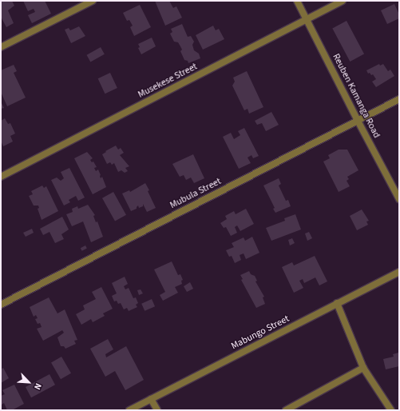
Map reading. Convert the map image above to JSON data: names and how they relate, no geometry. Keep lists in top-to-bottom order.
{
  "streets": {
    "street": [
      "Musekese Street",
      "Reuben Kamanga Road",
      "Mubula Street",
      "Mabungo Street"
    ]
  },
  "crossings": [
    ["Musekese Street", "Reuben Kamanga Road"],
    ["Reuben Kamanga Road", "Mubula Street"]
  ],
  "north": "bottom right"
}
